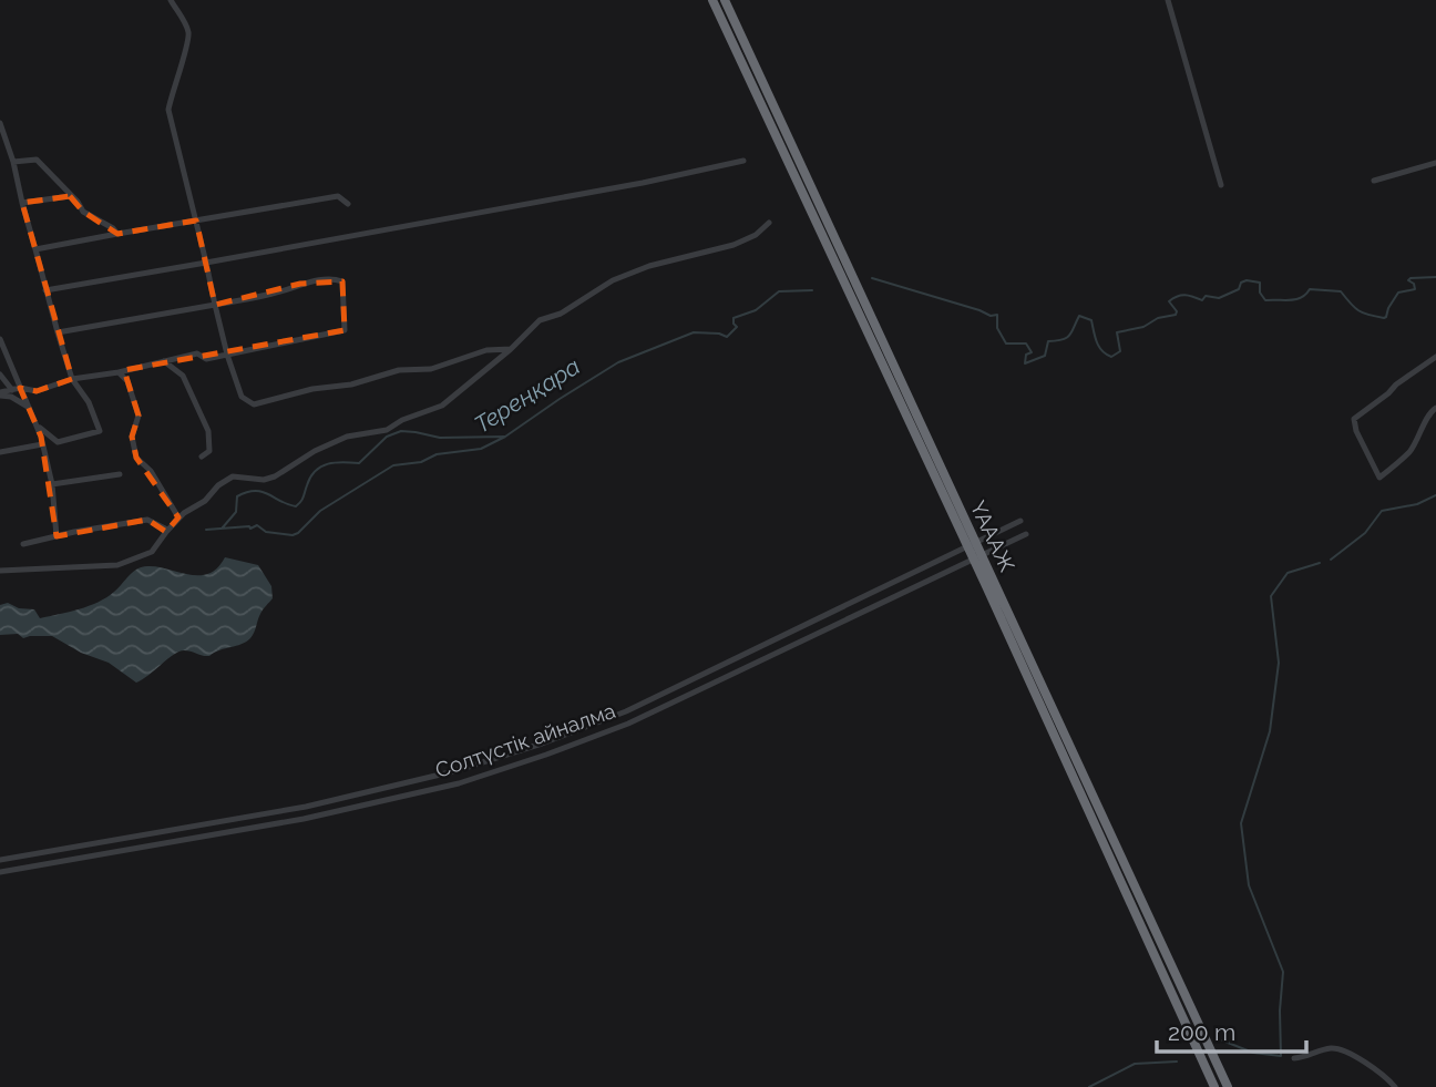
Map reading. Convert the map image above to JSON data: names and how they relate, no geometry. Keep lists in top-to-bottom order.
{
  "streets": {
    "highway": ["ҮАААЖ"],
    "street": ["Солтүстік айналма"]
  },
  "water": ["Тереңқара"],
  "scale_bar": "200 m"
}
